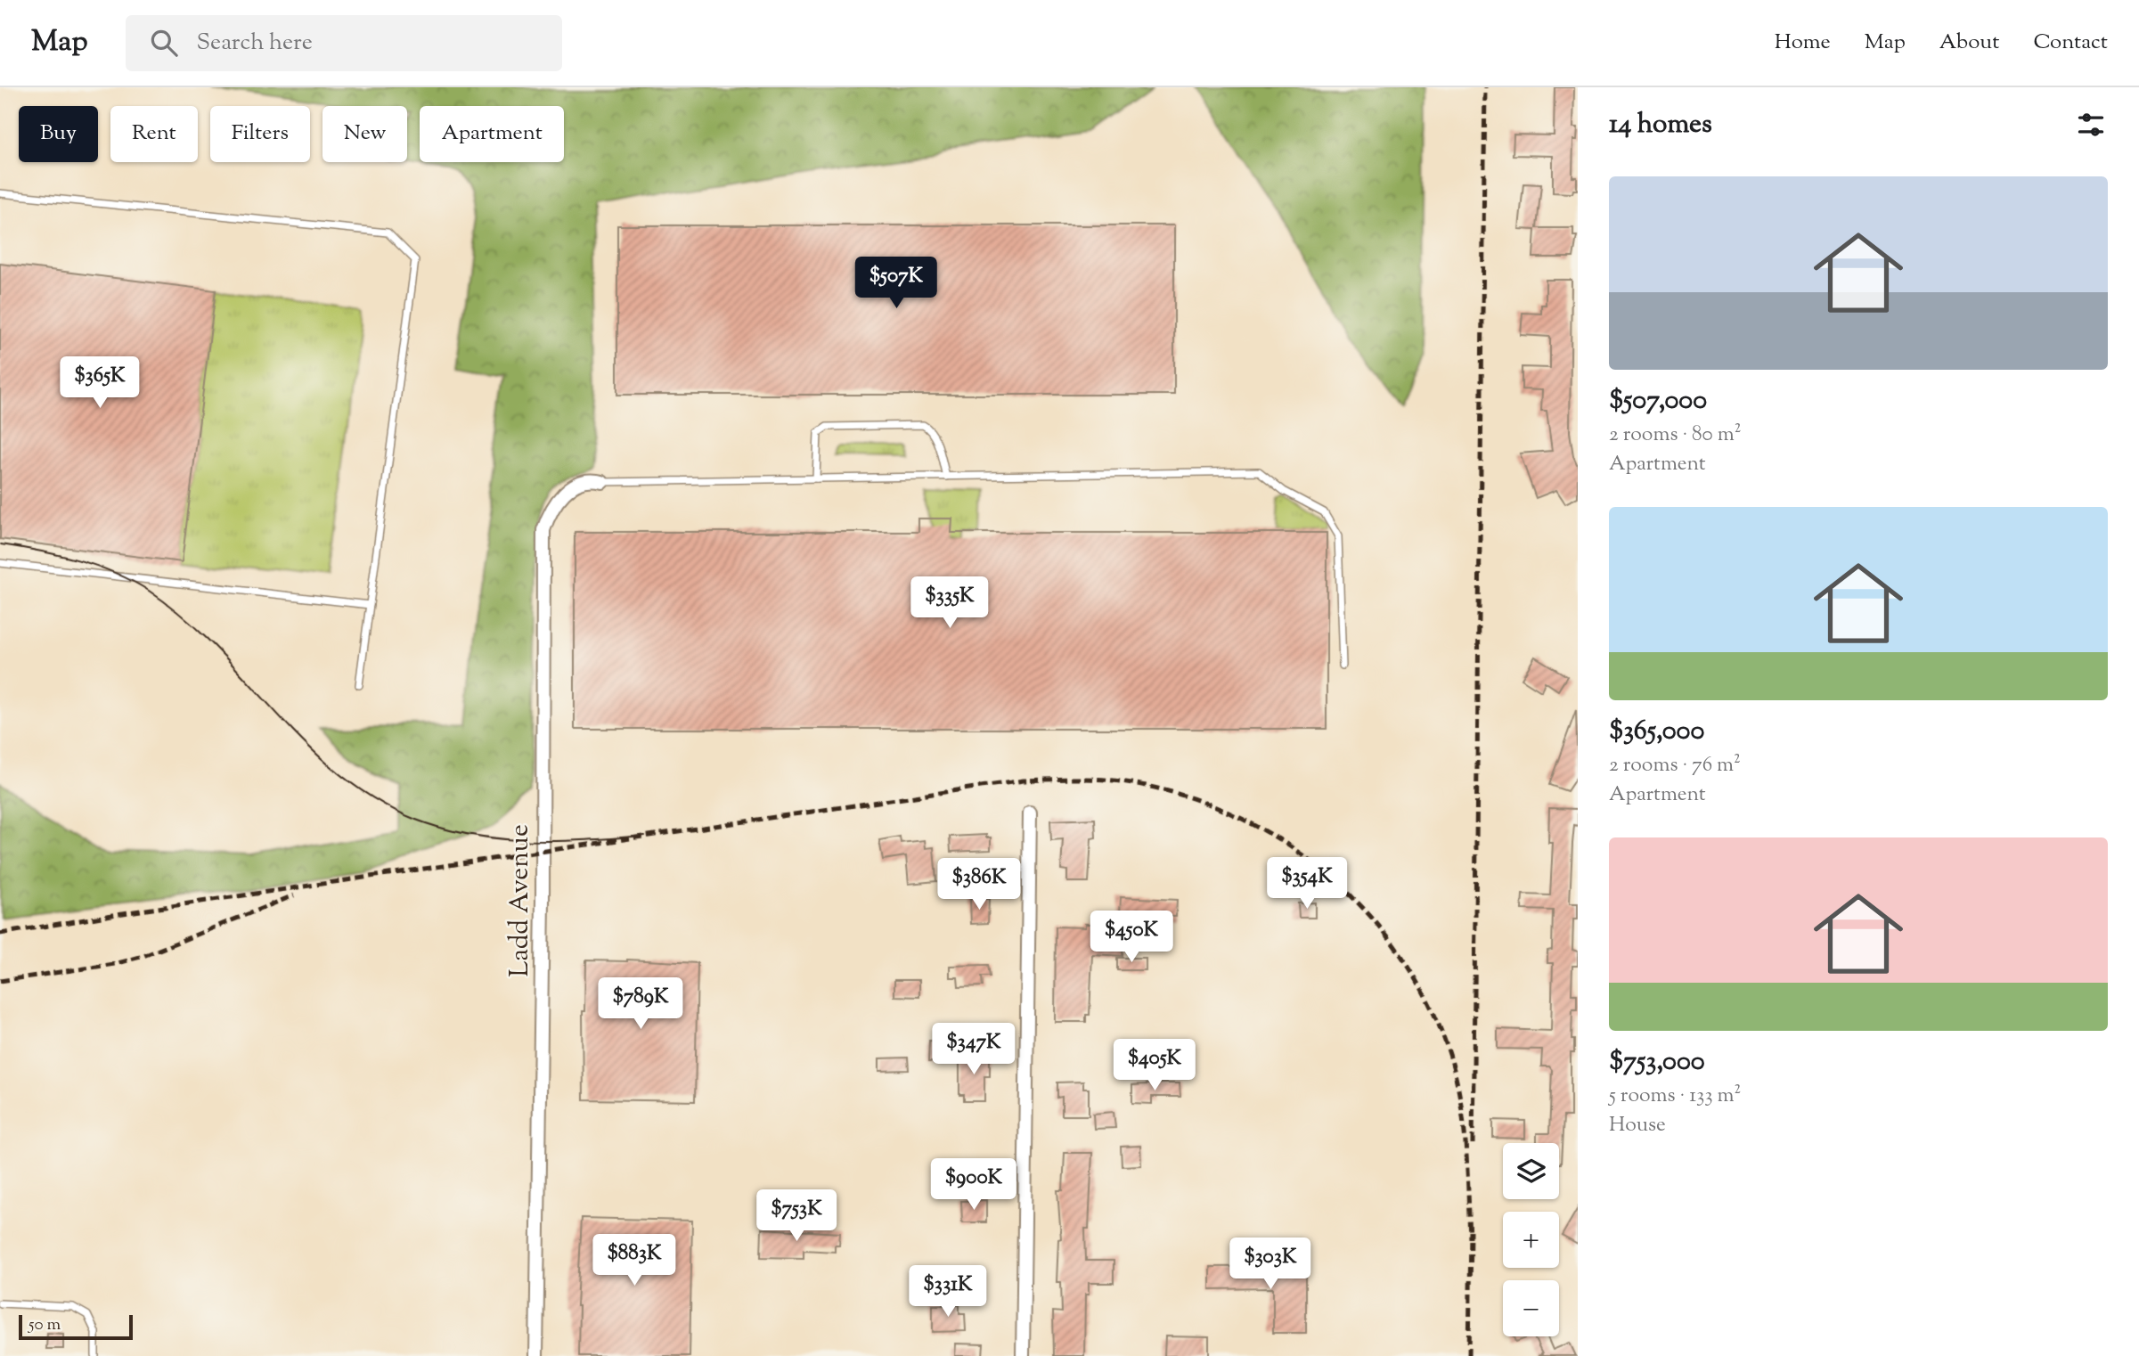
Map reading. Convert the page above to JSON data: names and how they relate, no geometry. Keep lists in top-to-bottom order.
{
  "streets": {
    "street": ["Ladd Avenue"]
  },
  "scale_bar": "50 m",
  "page": {
    "header": "Map",
    "search": "Search here",
    "nav": [
      "Home",
      "Map",
      "About",
      "Contact"
    ],
    "heading": "14 homes",
    "chip": [
      "Buy",
      "Rent",
      "Filters",
      "New",
      "Apartment"
    ],
    "list": [
      {
        "name": "$507,000",
        "note": "2 rooms · 80 m² · Apartment"
      },
      {
        "name": "$365,000",
        "note": "2 rooms · 76 m² · Apartment"
      },
      {
        "name": "$753,000",
        "note": "5 rooms · 133 m² · House"
      }
    ],
    "price": [
      "$507K",
      "$365K",
      "$335K",
      "$354K",
      "$386K",
      "$450K",
      "$789K",
      "$347K",
      "$405K",
      "$900K",
      "$753K",
      "$883K",
      "$303K",
      "$331K"
    ],
    "map_buttons": ["+", "−"],
    "scale": "50 m"
  }
}
